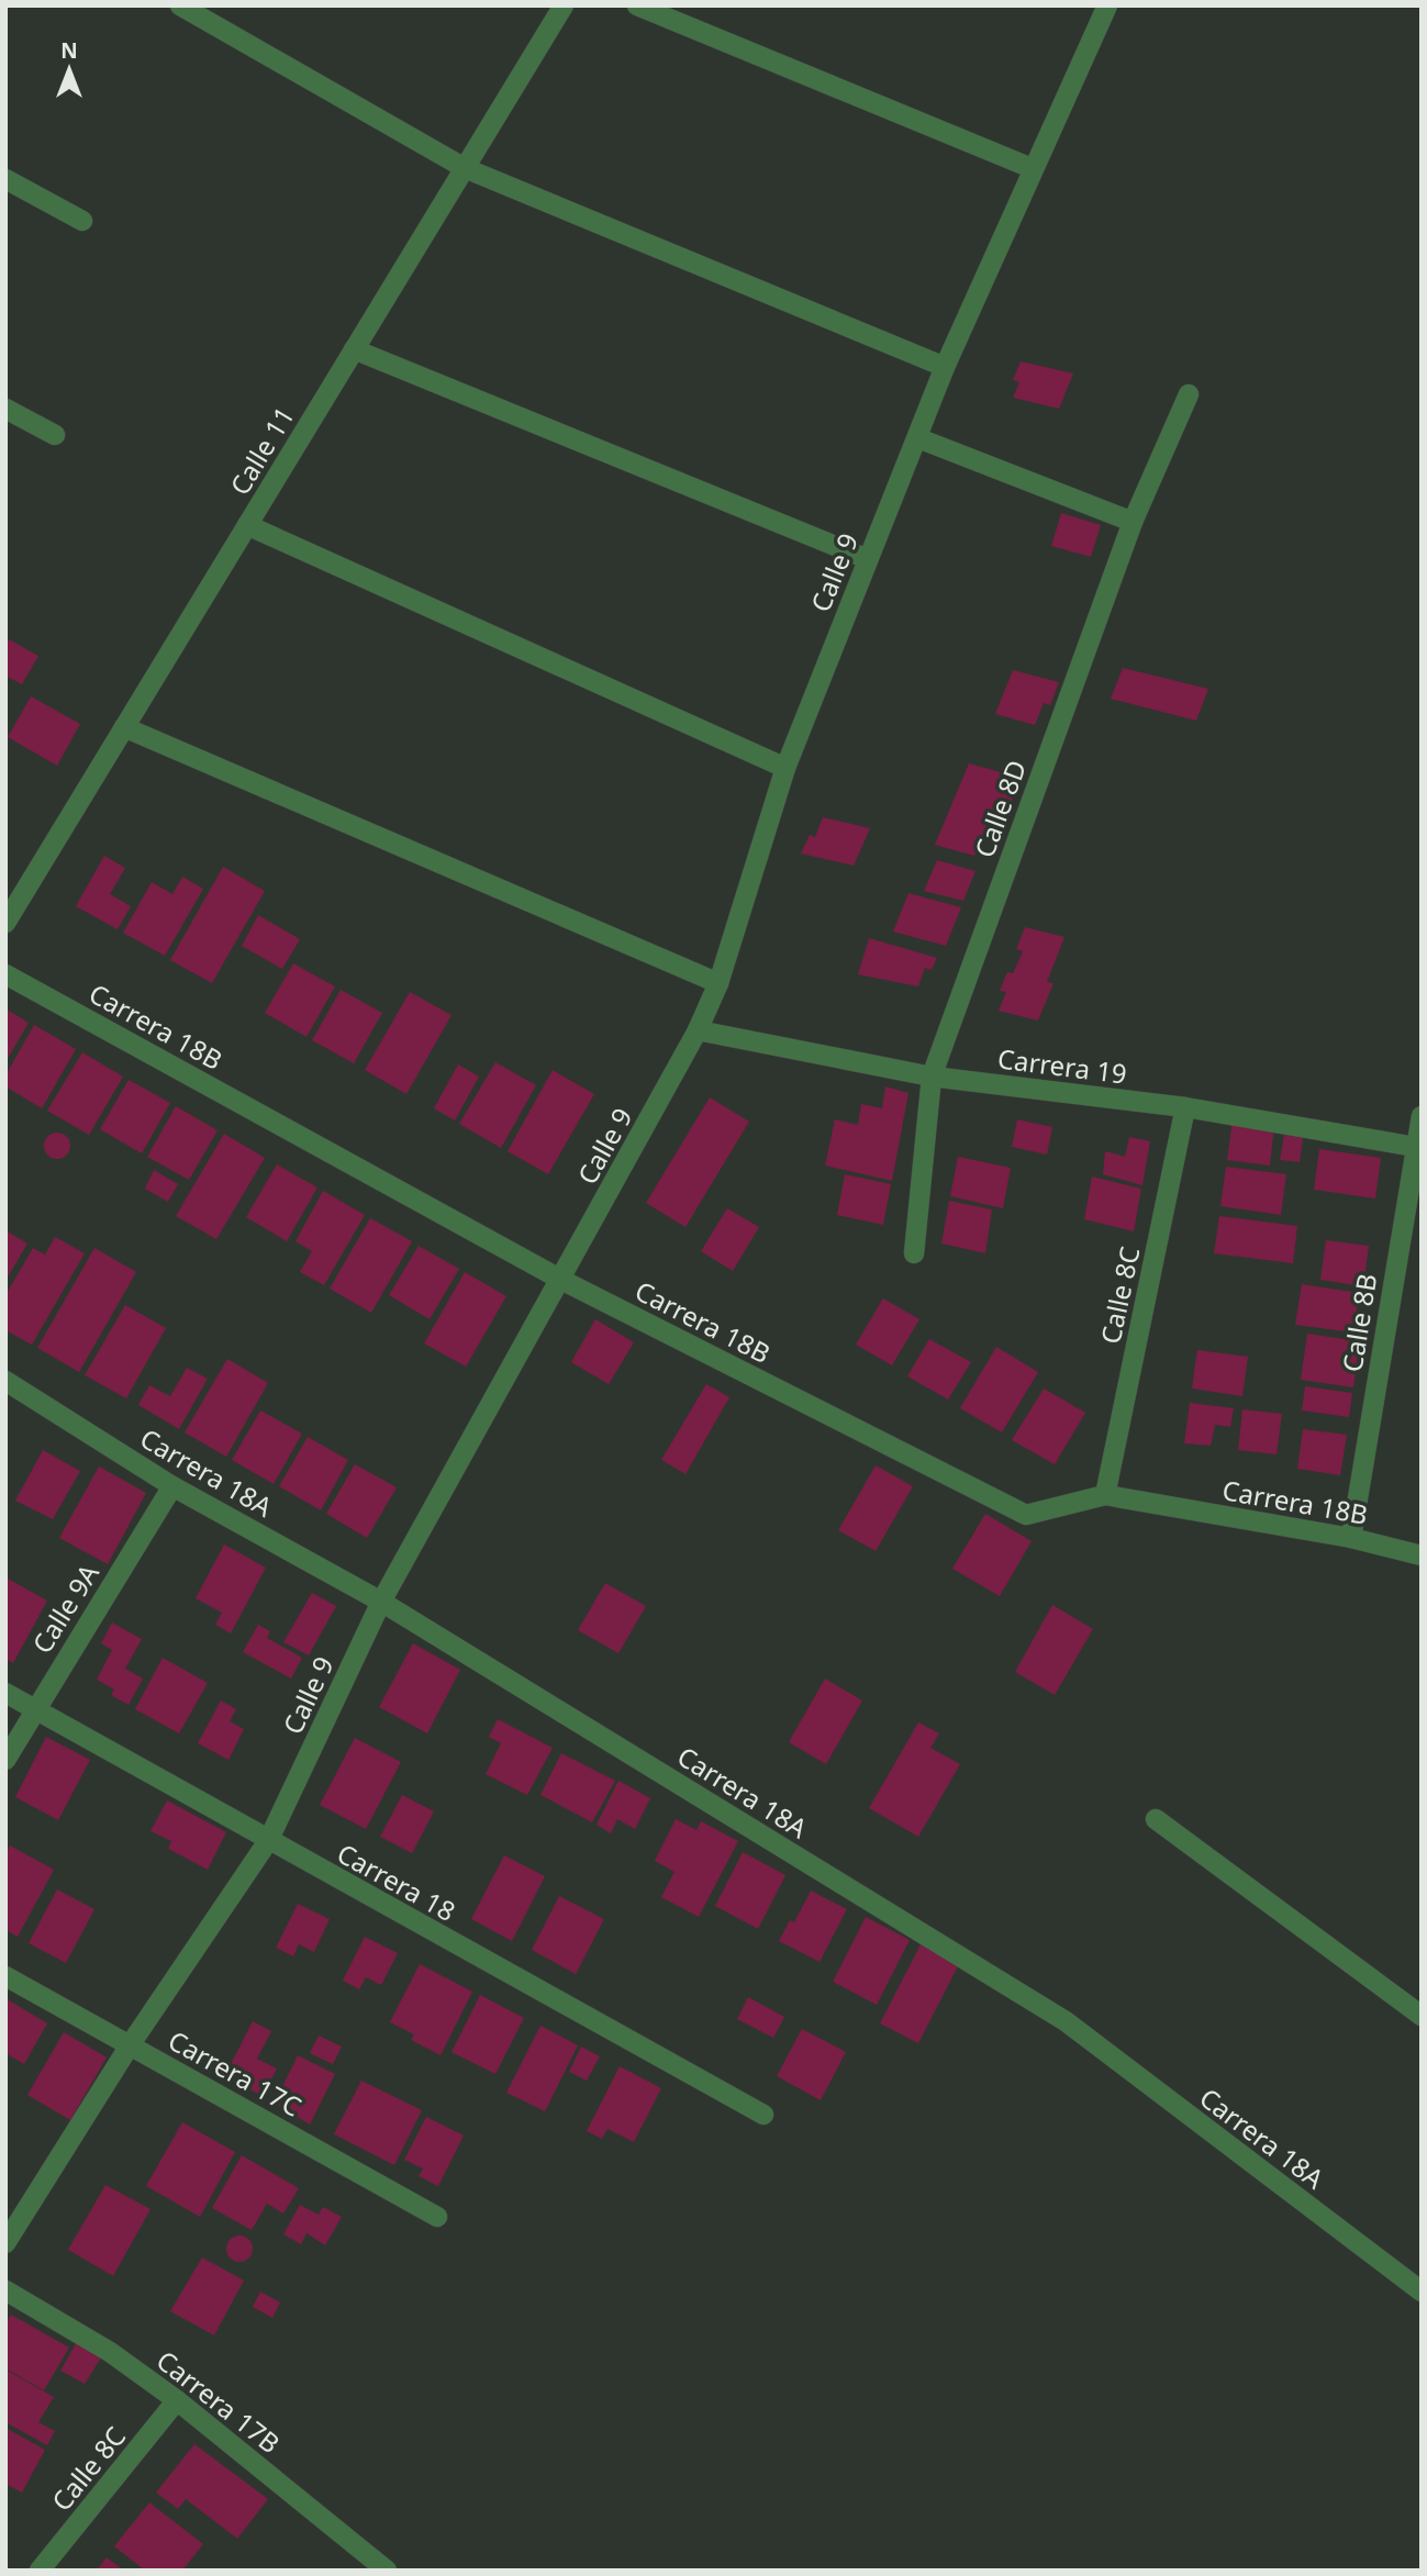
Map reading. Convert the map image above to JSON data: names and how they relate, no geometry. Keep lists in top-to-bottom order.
{
  "streets": {
    "street": [
      "Calle 11",
      "Calle 9",
      "Calle 8D",
      "Carrera 18B",
      "Carrera 19",
      "Calle 8C",
      "Calle 8B",
      "Carrera 18A",
      "Calle 9A",
      "Carrera 18",
      "Carrera 17C",
      "Carrera 17B"
    ]
  },
  "crossings": [
    ["Calle 9", "Carrera 18B"],
    ["Calle 9", "Carrera 19"],
    ["Calle 9", "Carrera 18A"],
    ["Calle 9", "Carrera 18"],
    ["Calle 9", "Carrera 17C"],
    ["Calle 8D", "Carrera 19"],
    ["Carrera 18B", "Calle 8C"],
    ["Carrera 18B", "Calle 8B"],
    ["Carrera 19", "Calle 8C"],
    ["Carrera 19", "Calle 8B"],
    ["Calle 8C", "Carrera 17B"],
    ["Carrera 18A", "Calle 9A"],
    ["Calle 9A", "Carrera 18"]
  ],
  "north": "top"
}
